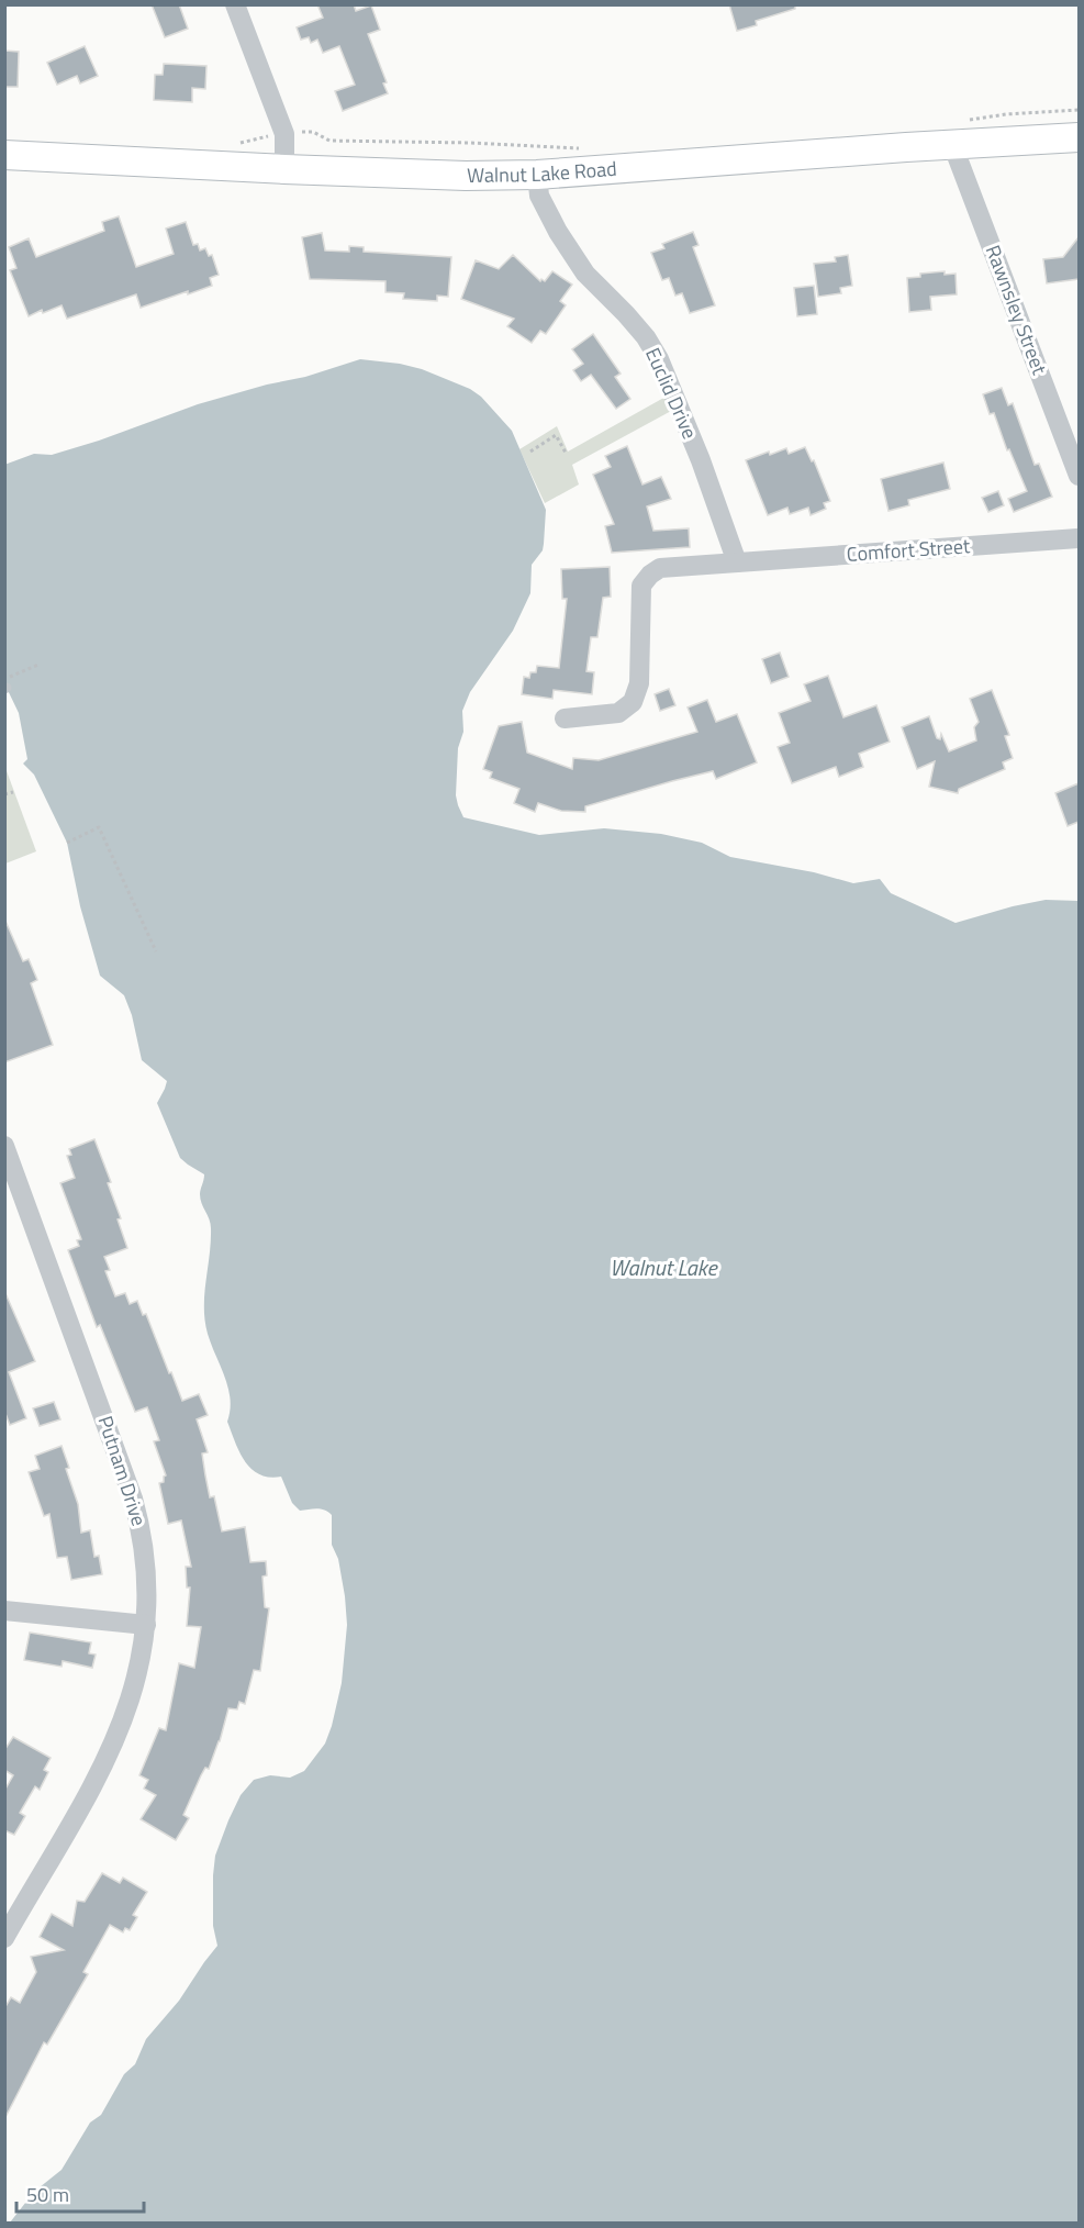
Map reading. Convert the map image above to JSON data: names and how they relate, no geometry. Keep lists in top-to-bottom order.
{
  "streets": {
    "street": [
      "Walnut Lake Road",
      "Rawnsley Street",
      "Euclid Drive",
      "Comfort Street",
      "Putnam Drive"
    ]
  },
  "crossings": [
    ["Walnut Lake Road", "Rawnsley Street"],
    ["Walnut Lake Road", "Euclid Drive"],
    ["Euclid Drive", "Comfort Street"]
  ],
  "water": ["Walnut Lake"],
  "scale_bar": "50 m"
}
